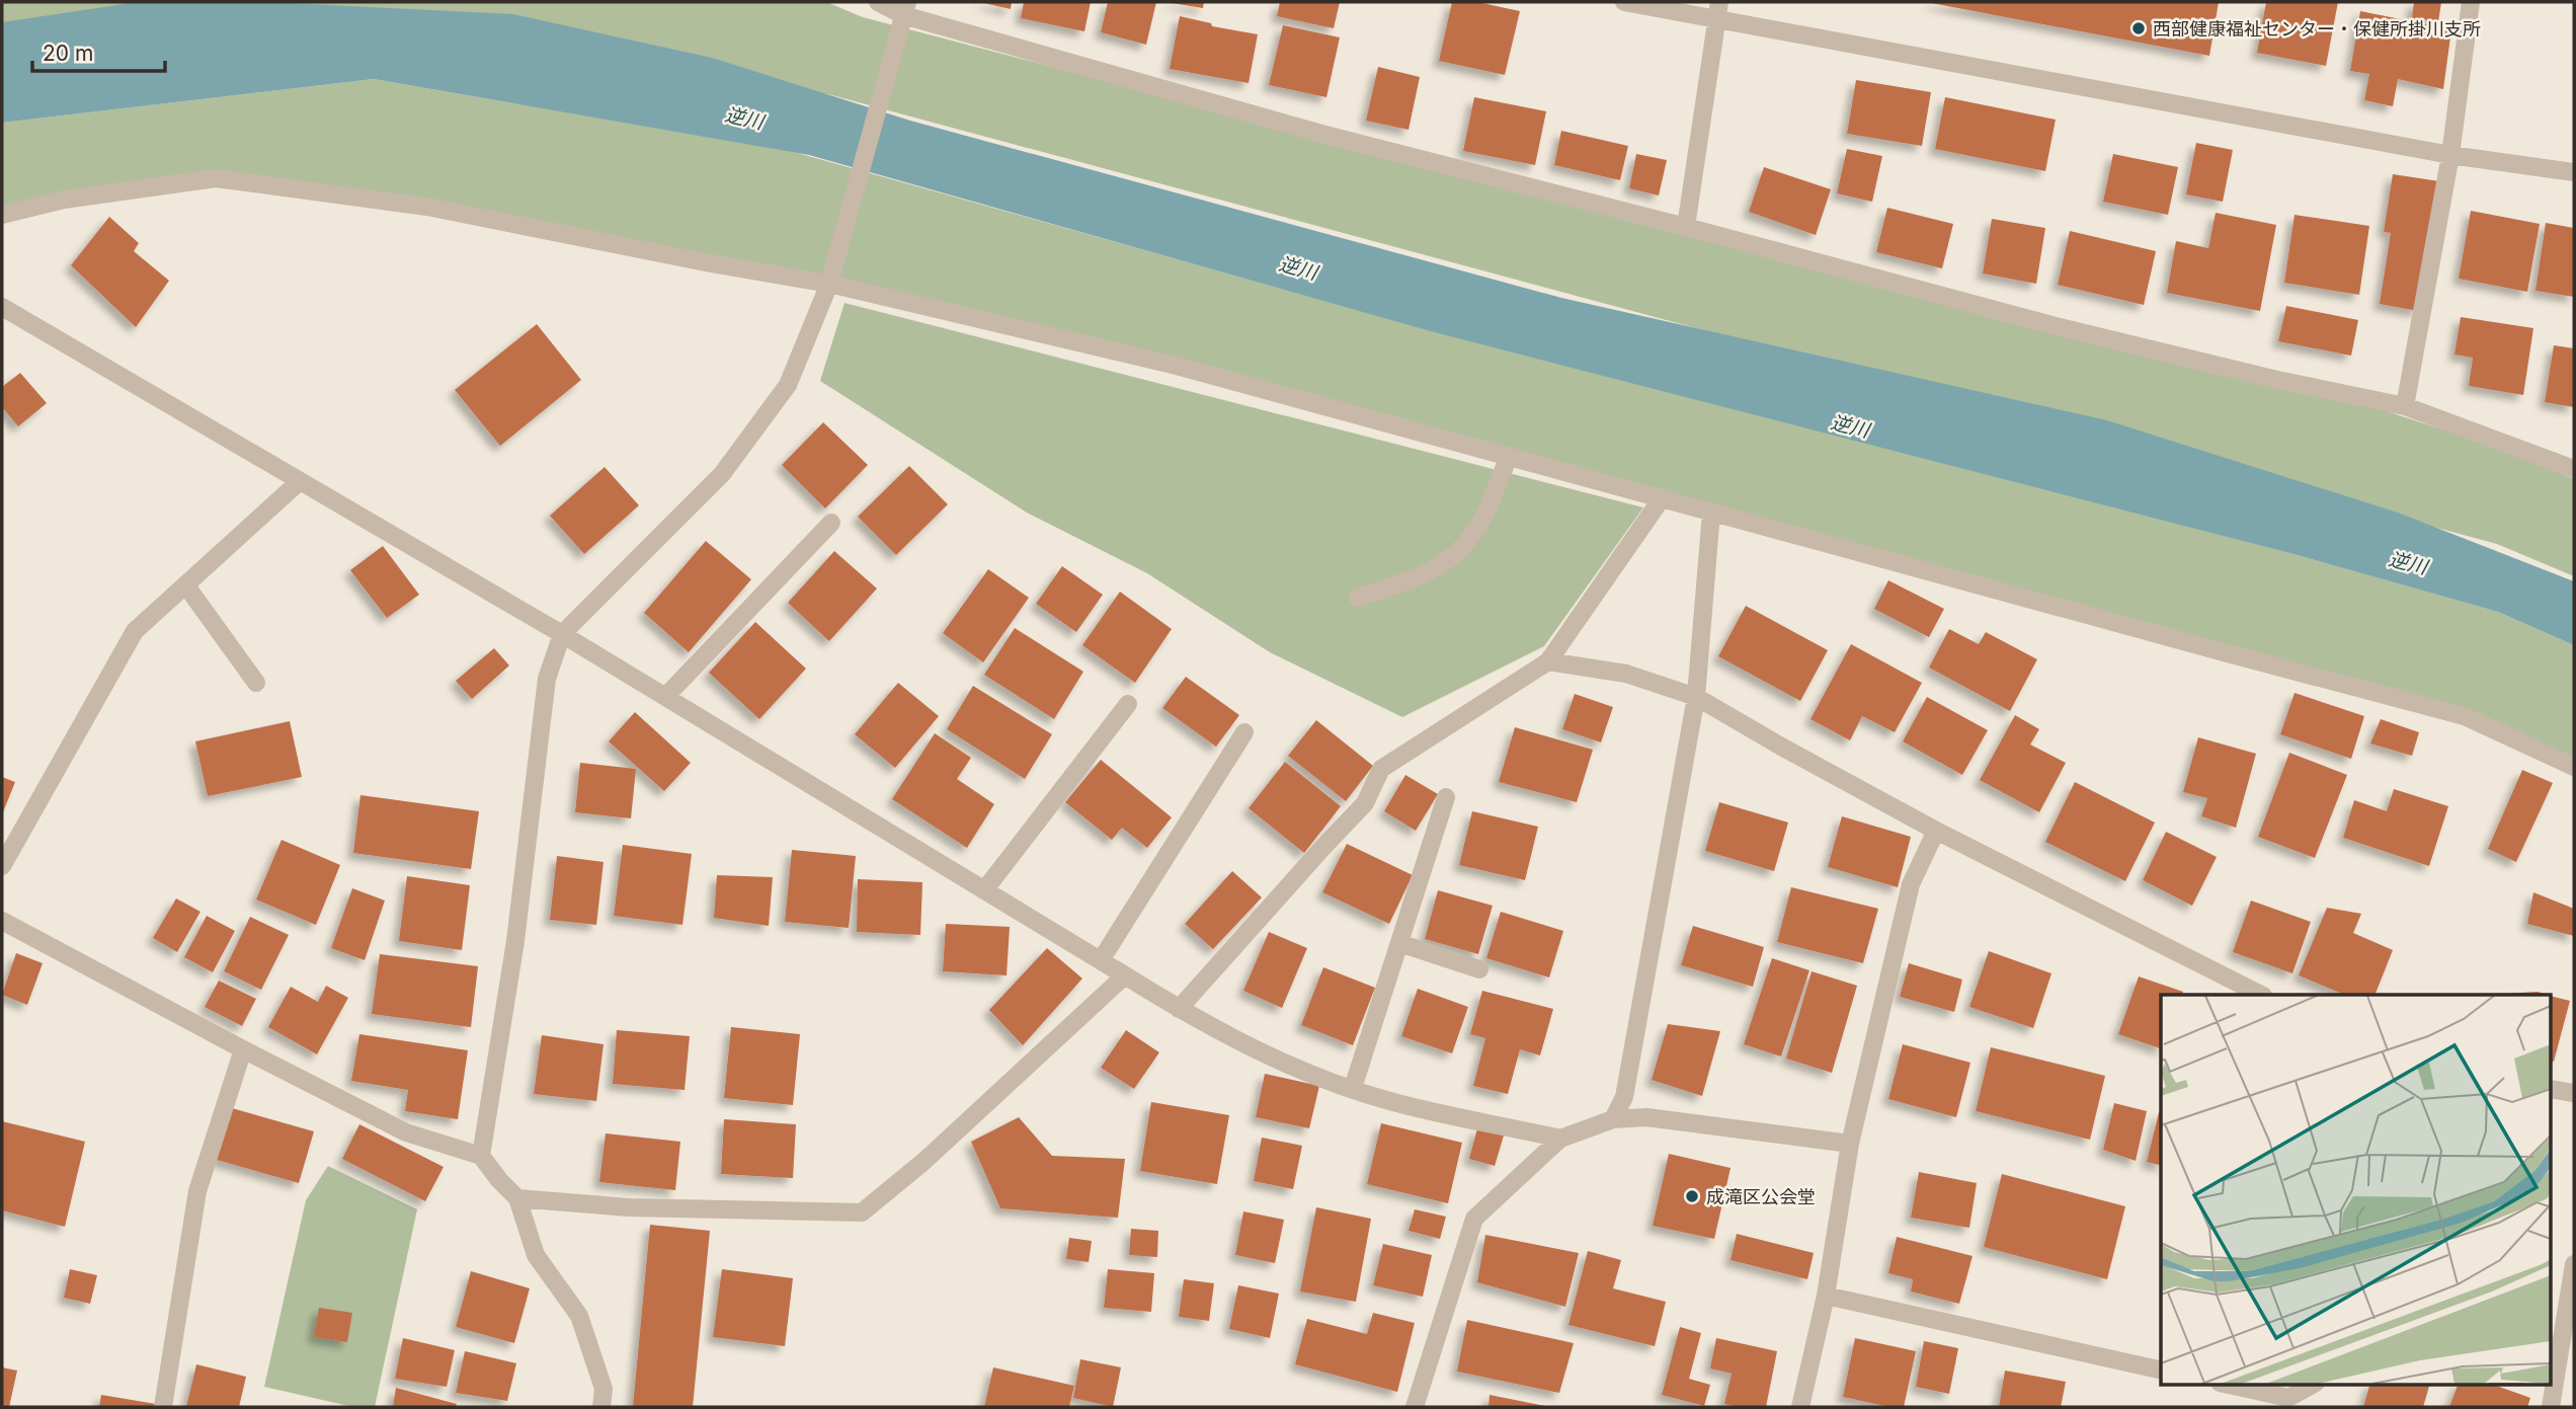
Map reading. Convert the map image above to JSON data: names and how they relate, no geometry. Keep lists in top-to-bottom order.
{
  "water": ["逆川"],
  "places": ["西部健康福祉センター・保健所掛川支所", "成滝区公会堂"],
  "scale_bar": "20 m"
}
